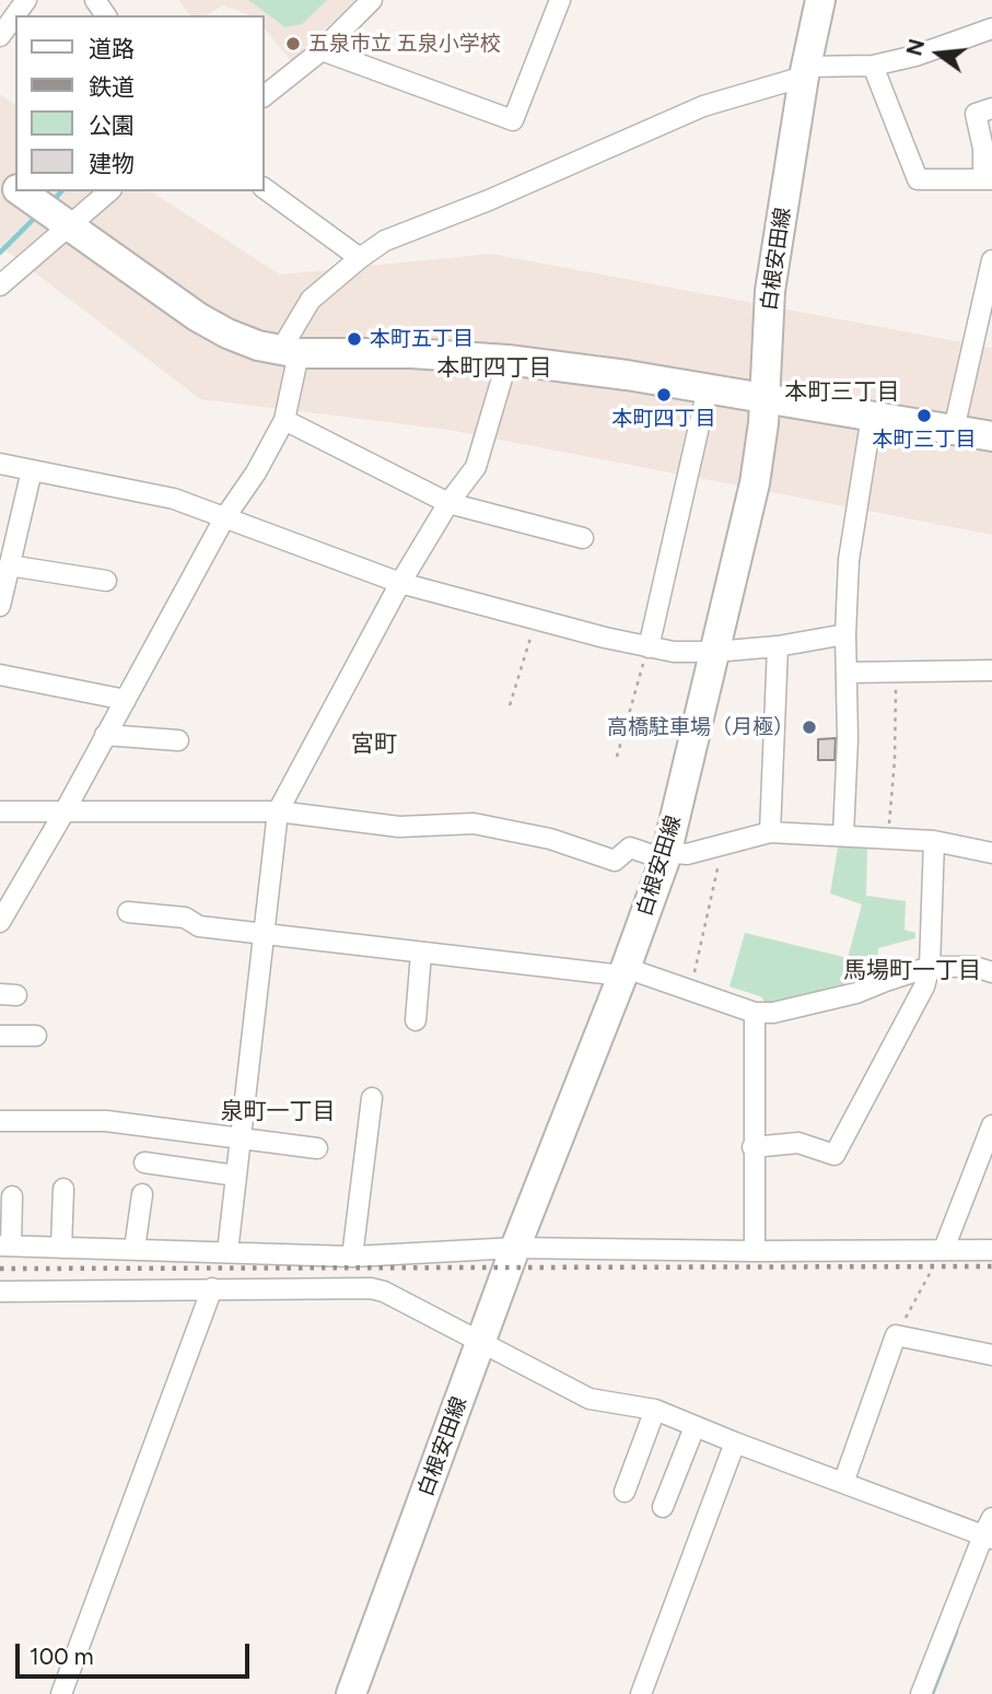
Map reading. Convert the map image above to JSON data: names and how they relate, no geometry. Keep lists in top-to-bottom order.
{
  "streets": {
    "main road": ["白根安田線"]
  },
  "districts": [
    "本町四丁目",
    "本町三丁目",
    "宮町",
    "馬場町一丁目",
    "泉町一丁目"
  ],
  "places": [
    "五泉市立 五泉小学校",
    "本町五丁目",
    "本町四丁目",
    "本町三丁目",
    "高橋駐車場（月極）"
  ],
  "legend": [
    "道路",
    "鉄道",
    "公園",
    "建物"
  ],
  "scale_bar": "100 m",
  "north": "left"
}
